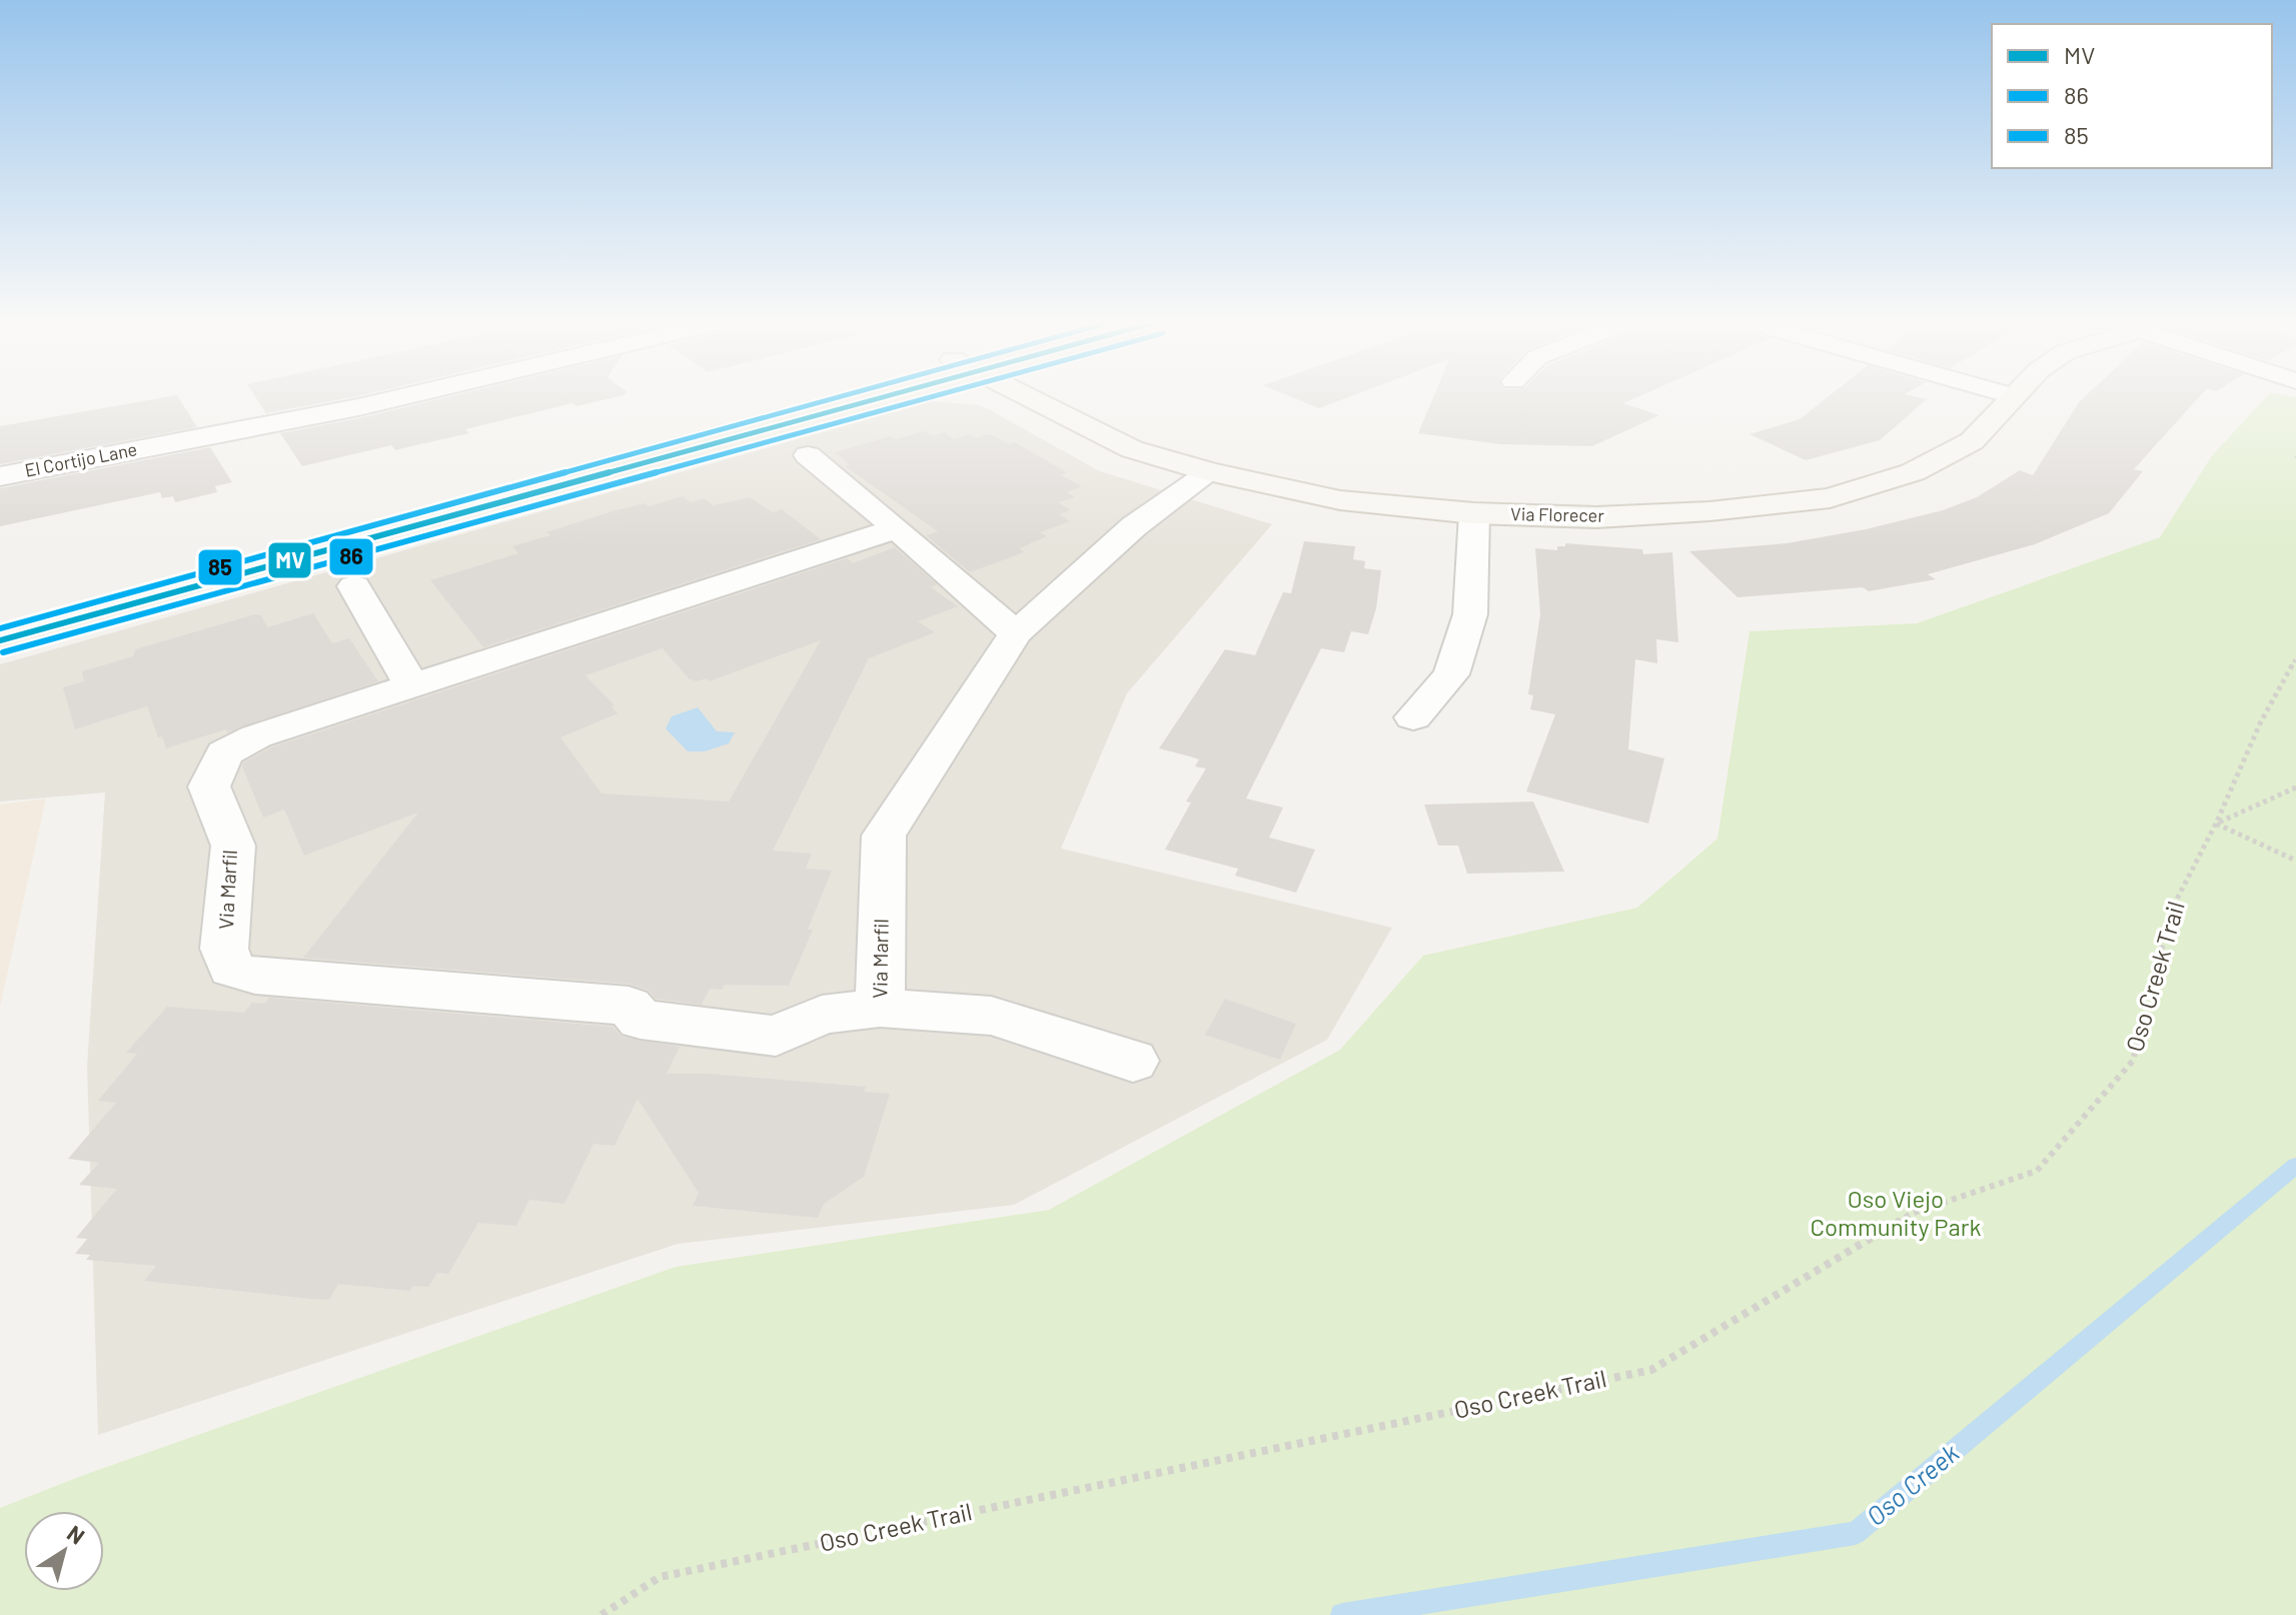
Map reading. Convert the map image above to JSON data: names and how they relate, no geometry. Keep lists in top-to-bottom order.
{
  "streets": {
    "street": ["El Cortijo Lane", "Via Florecer", "Via Marfil"],
    "path": ["Oso Creek Trail"]
  },
  "crossings": [
    ["Via Florecer", "Via Marfil"]
  ],
  "water": ["Oso Creek"],
  "parks": ["Oso Viejo Community Park"],
  "lines": ["transit line MV", "transit line 86", "transit line 85"],
  "legend": ["MV", "86", "85"],
  "north": "top right"
}
